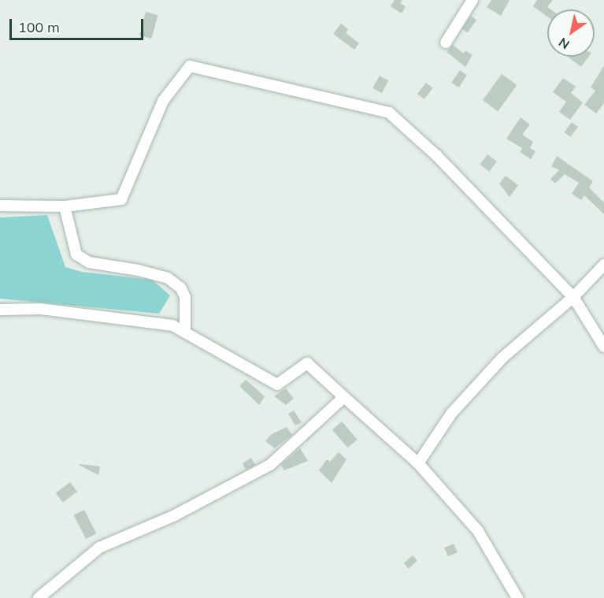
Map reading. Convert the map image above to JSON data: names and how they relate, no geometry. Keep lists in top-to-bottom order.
{
  "scale_bar": "100 m",
  "north": "bottom left"
}
